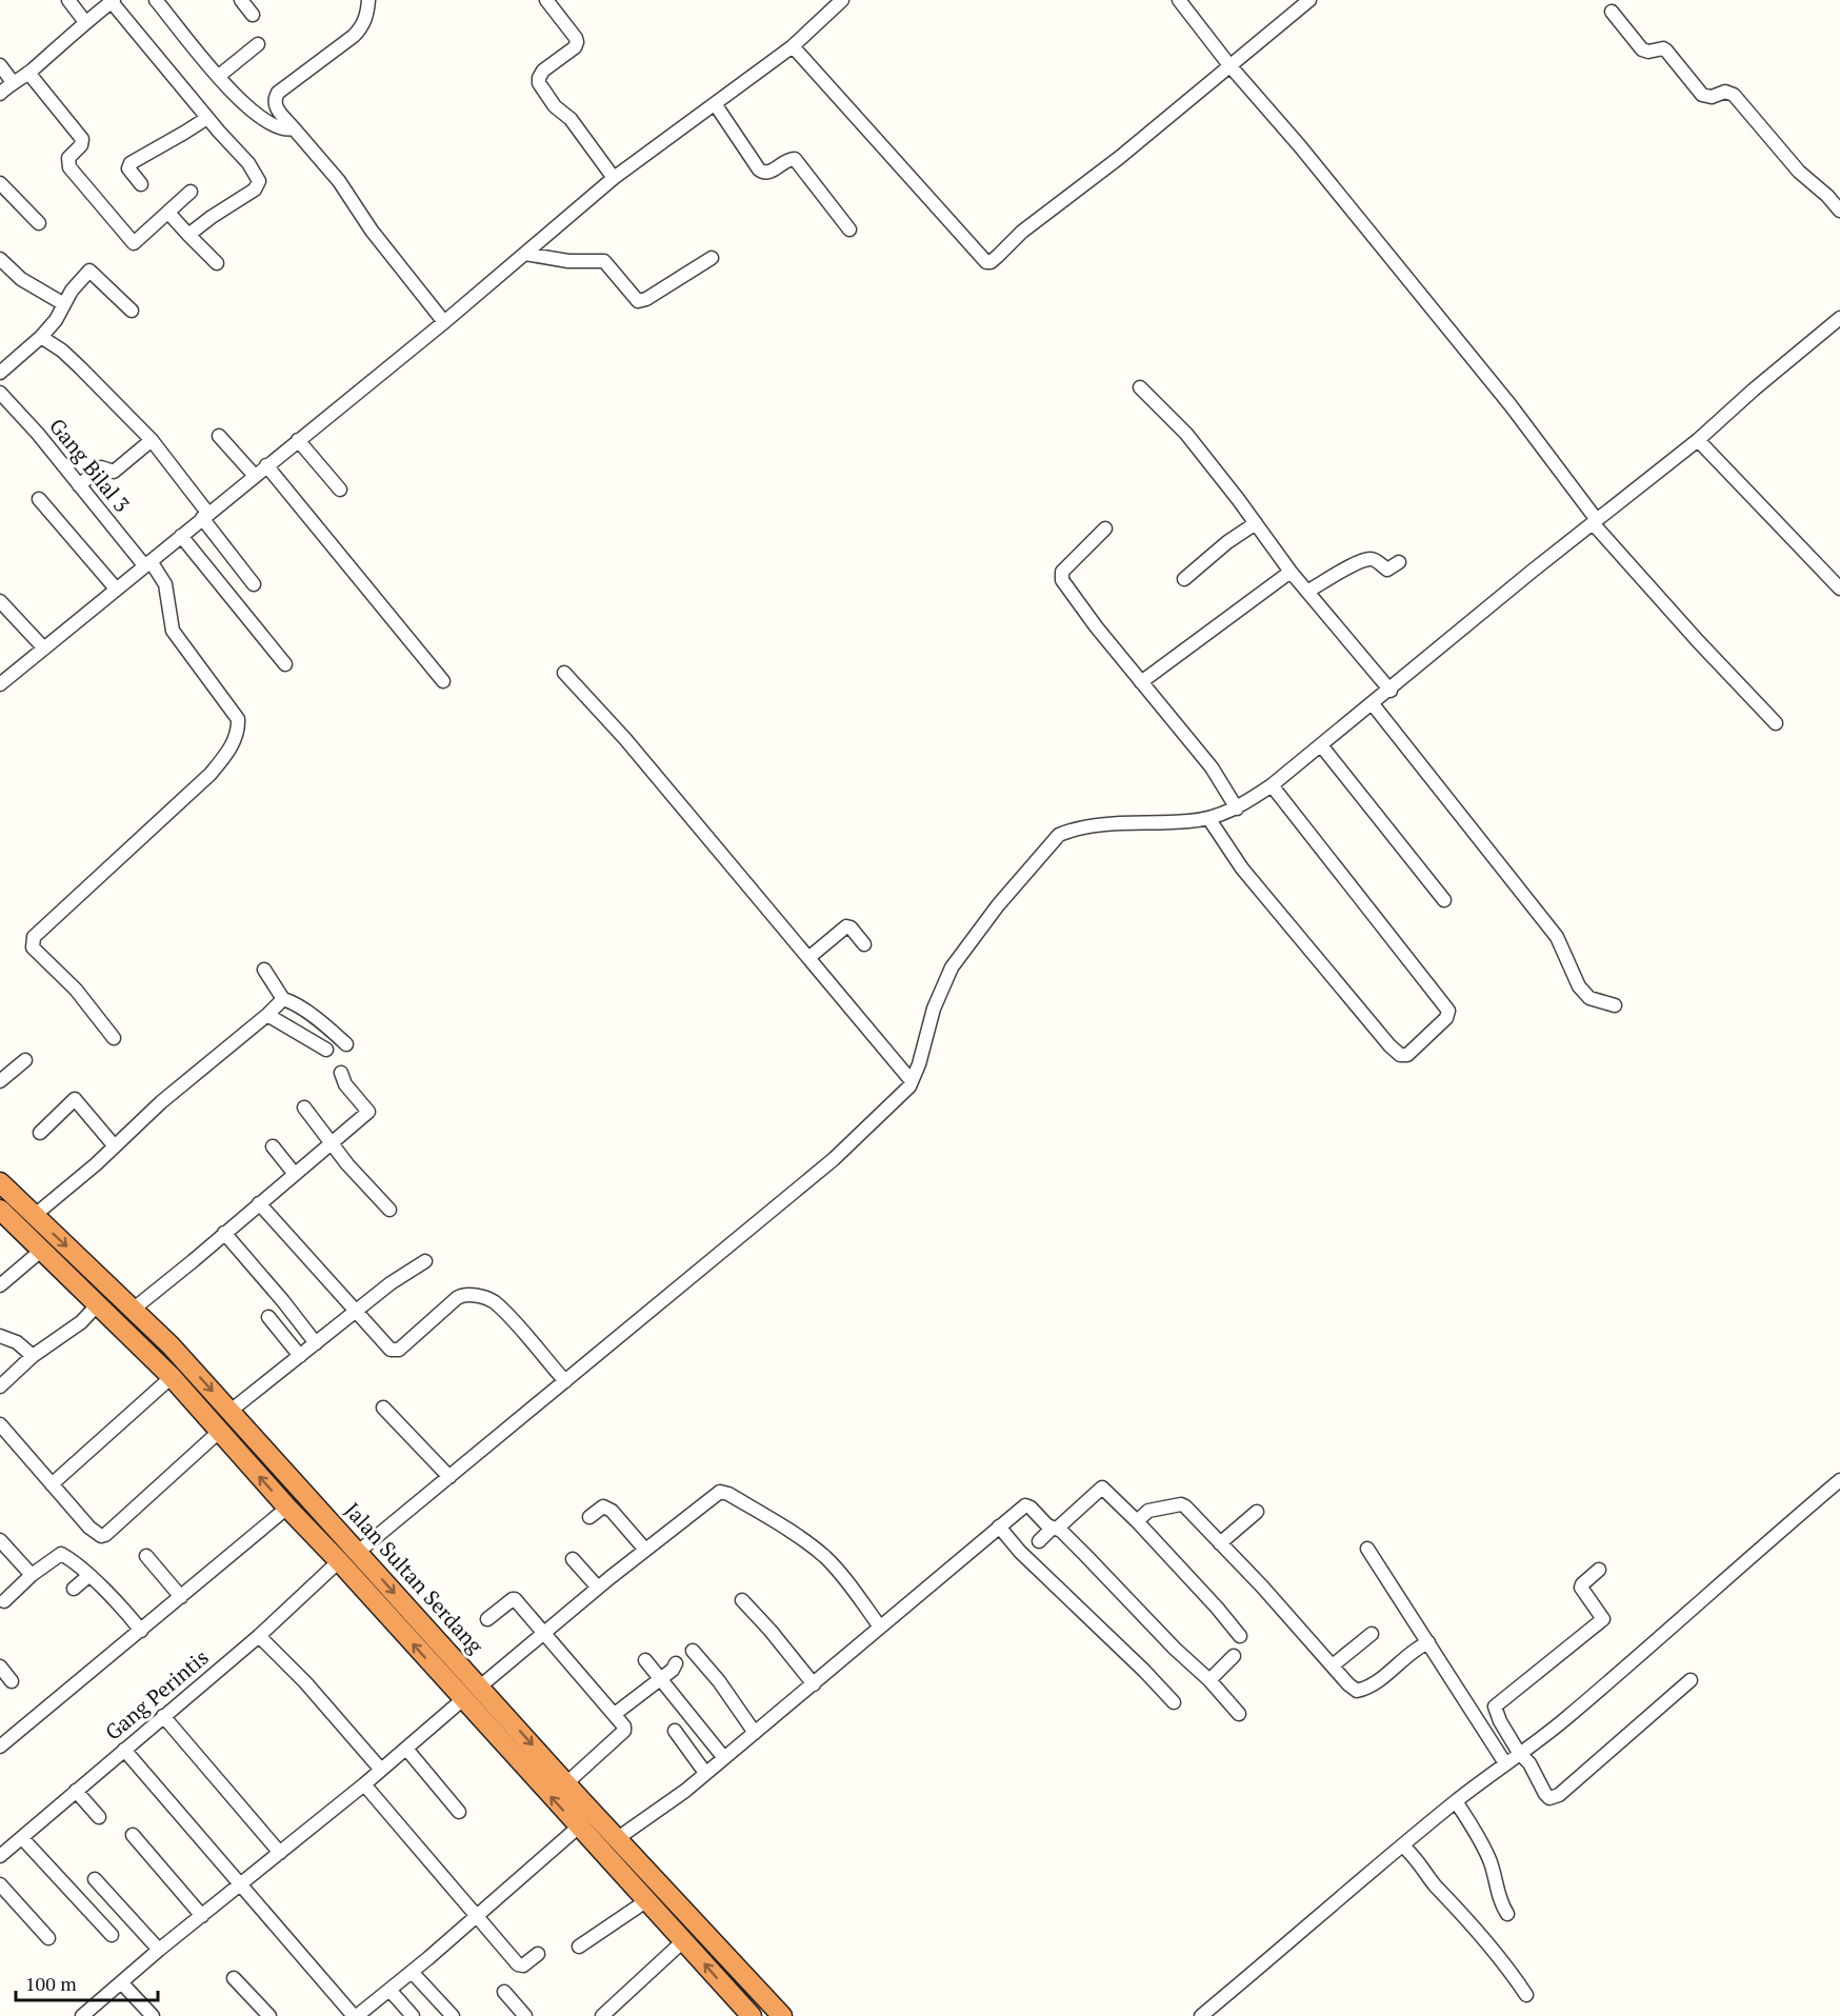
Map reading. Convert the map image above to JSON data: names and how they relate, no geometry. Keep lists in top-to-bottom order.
{
  "streets": {
    "highway": ["Jalan Sultan Serdang"],
    "street": ["Gang Bilal 3", "Gang Perintis"]
  },
  "scale_bar": "100 m"
}
